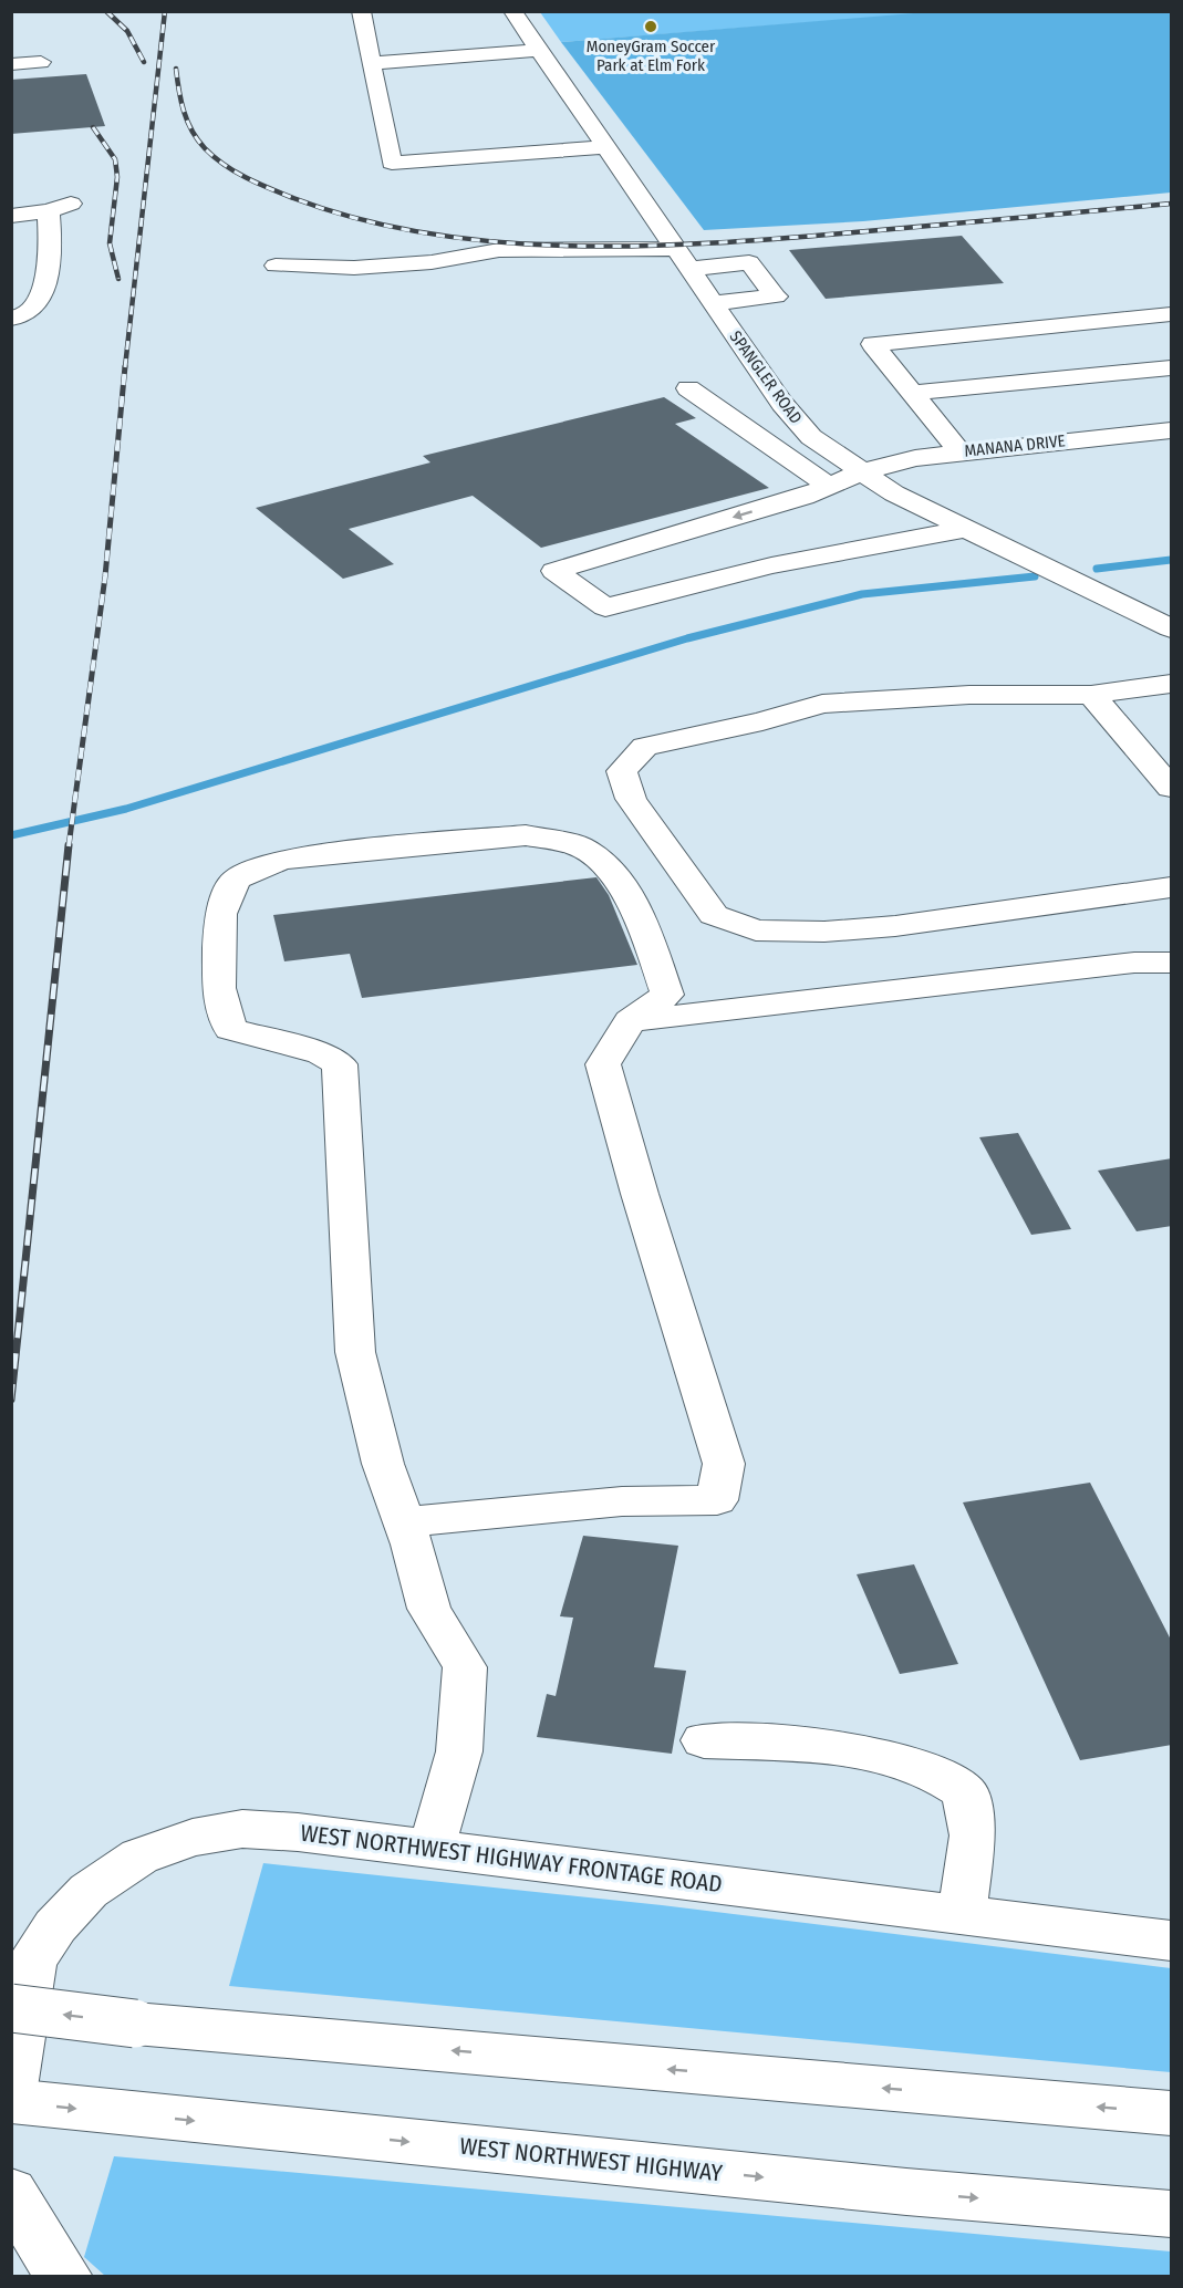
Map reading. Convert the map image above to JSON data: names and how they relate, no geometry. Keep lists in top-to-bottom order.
{
  "streets": {
    "street": [
      "SPANGLER ROAD",
      "MANANA DRIVE",
      "WEST NORTHWEST HIGHWAY FRONTAGE ROAD",
      "WEST NORTHWEST HIGHWAY"
    ]
  },
  "crossings": [
    ["SPANGLER ROAD", "MANANA DRIVE"]
  ],
  "places": ["MoneyGram Soccer Park at Elm Fork"]
}
